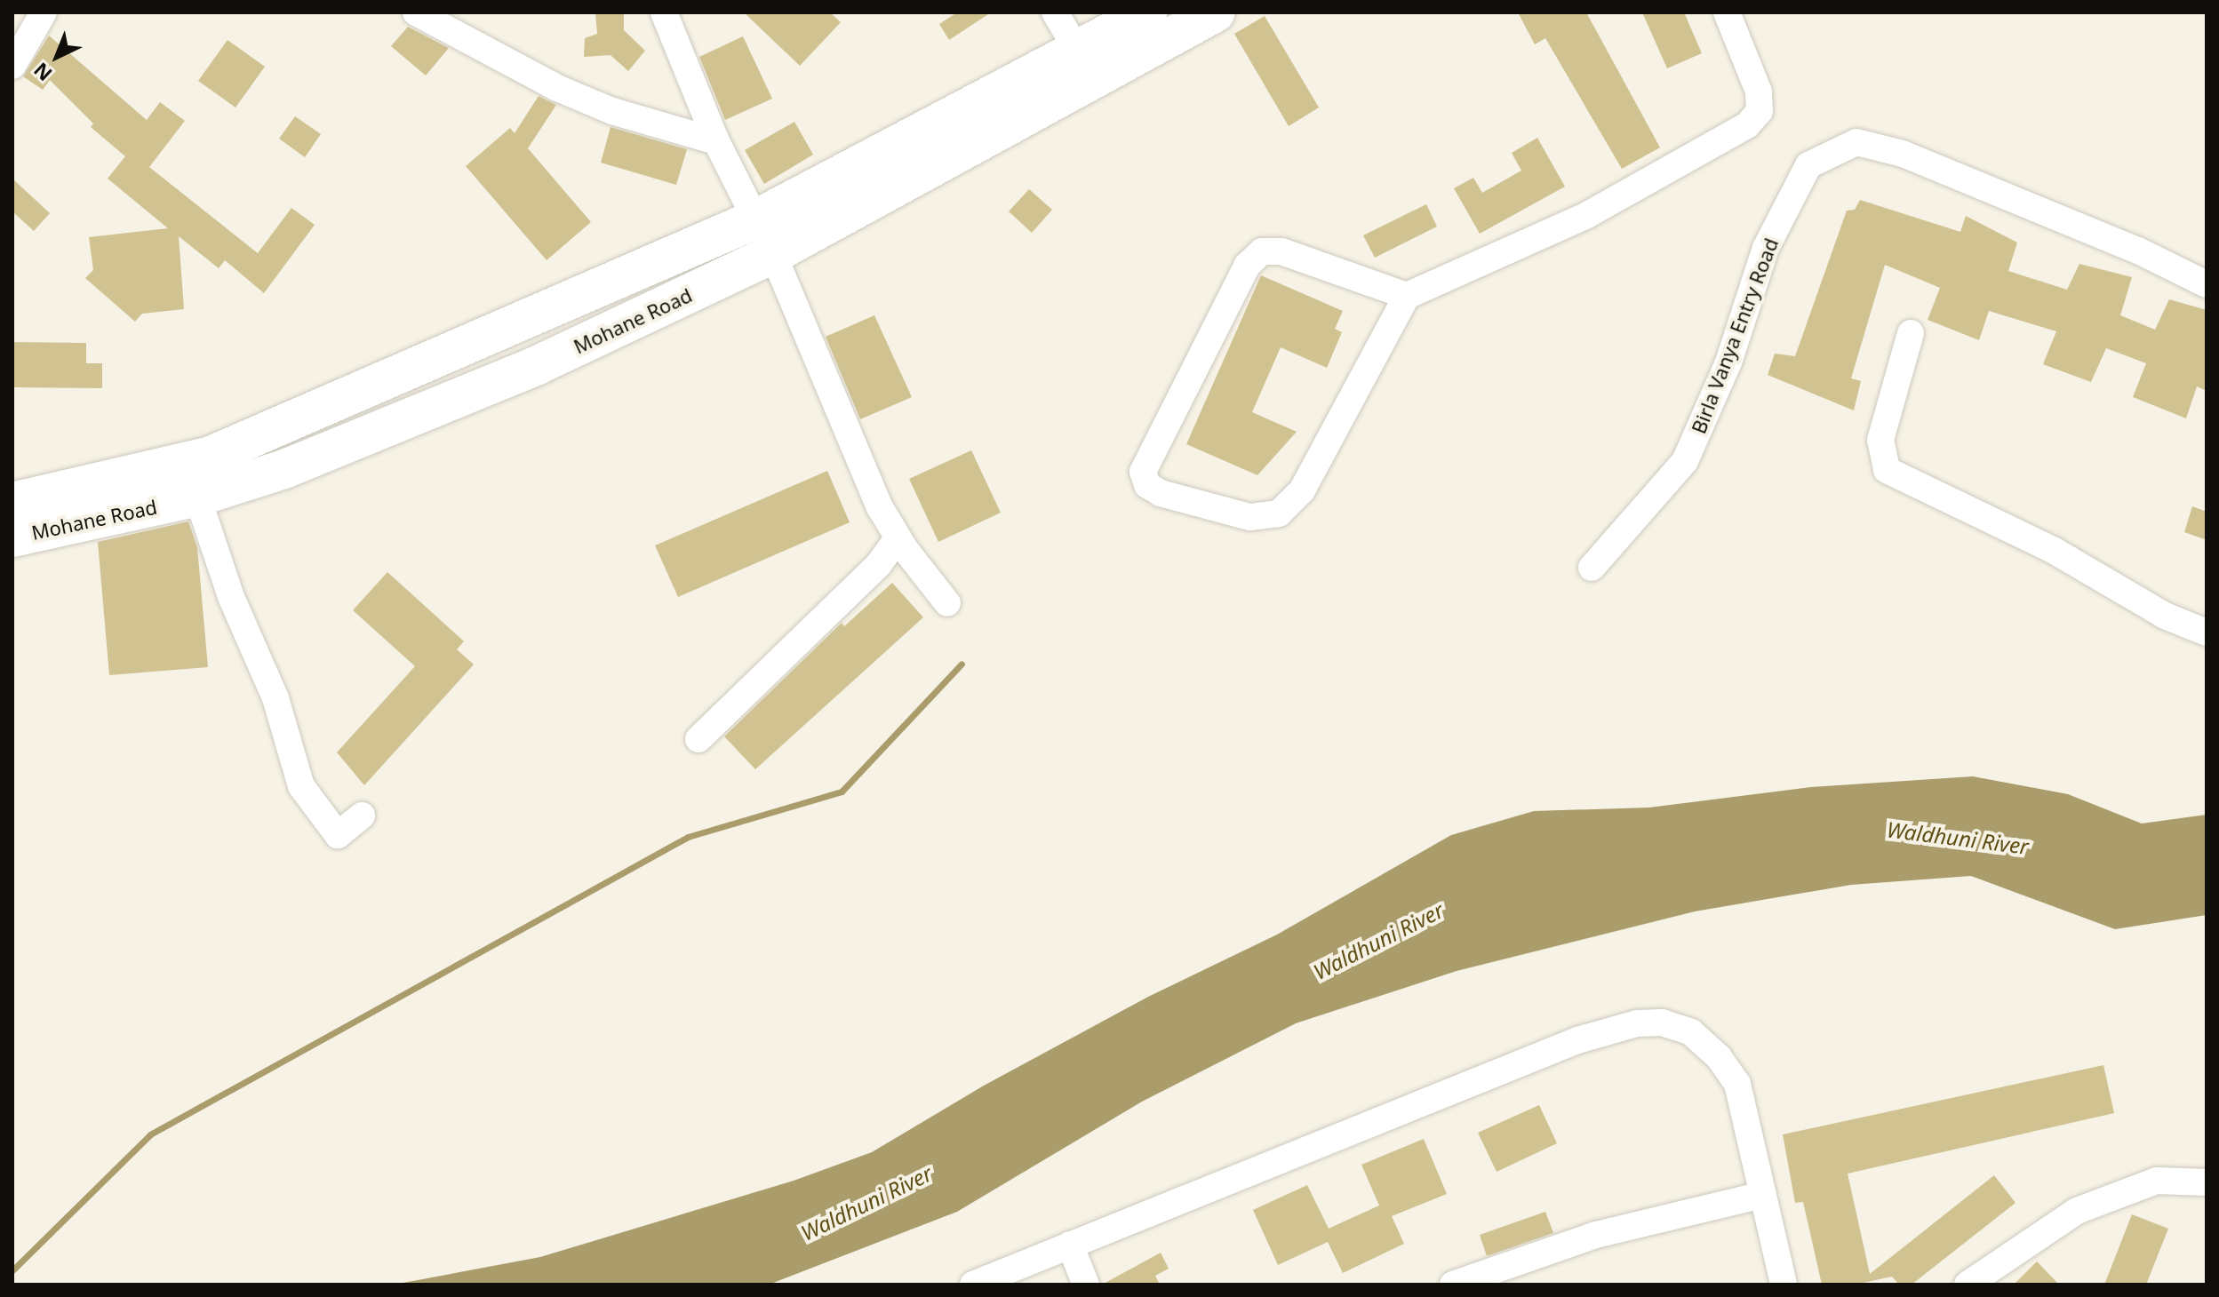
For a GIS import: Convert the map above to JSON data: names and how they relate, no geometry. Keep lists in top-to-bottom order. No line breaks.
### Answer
{"streets":{"main road":["Mohane Road"],"street":["Birla Vanya Entry Road"]},"water":["Waldhuni River"],"north":"bottom left"}
